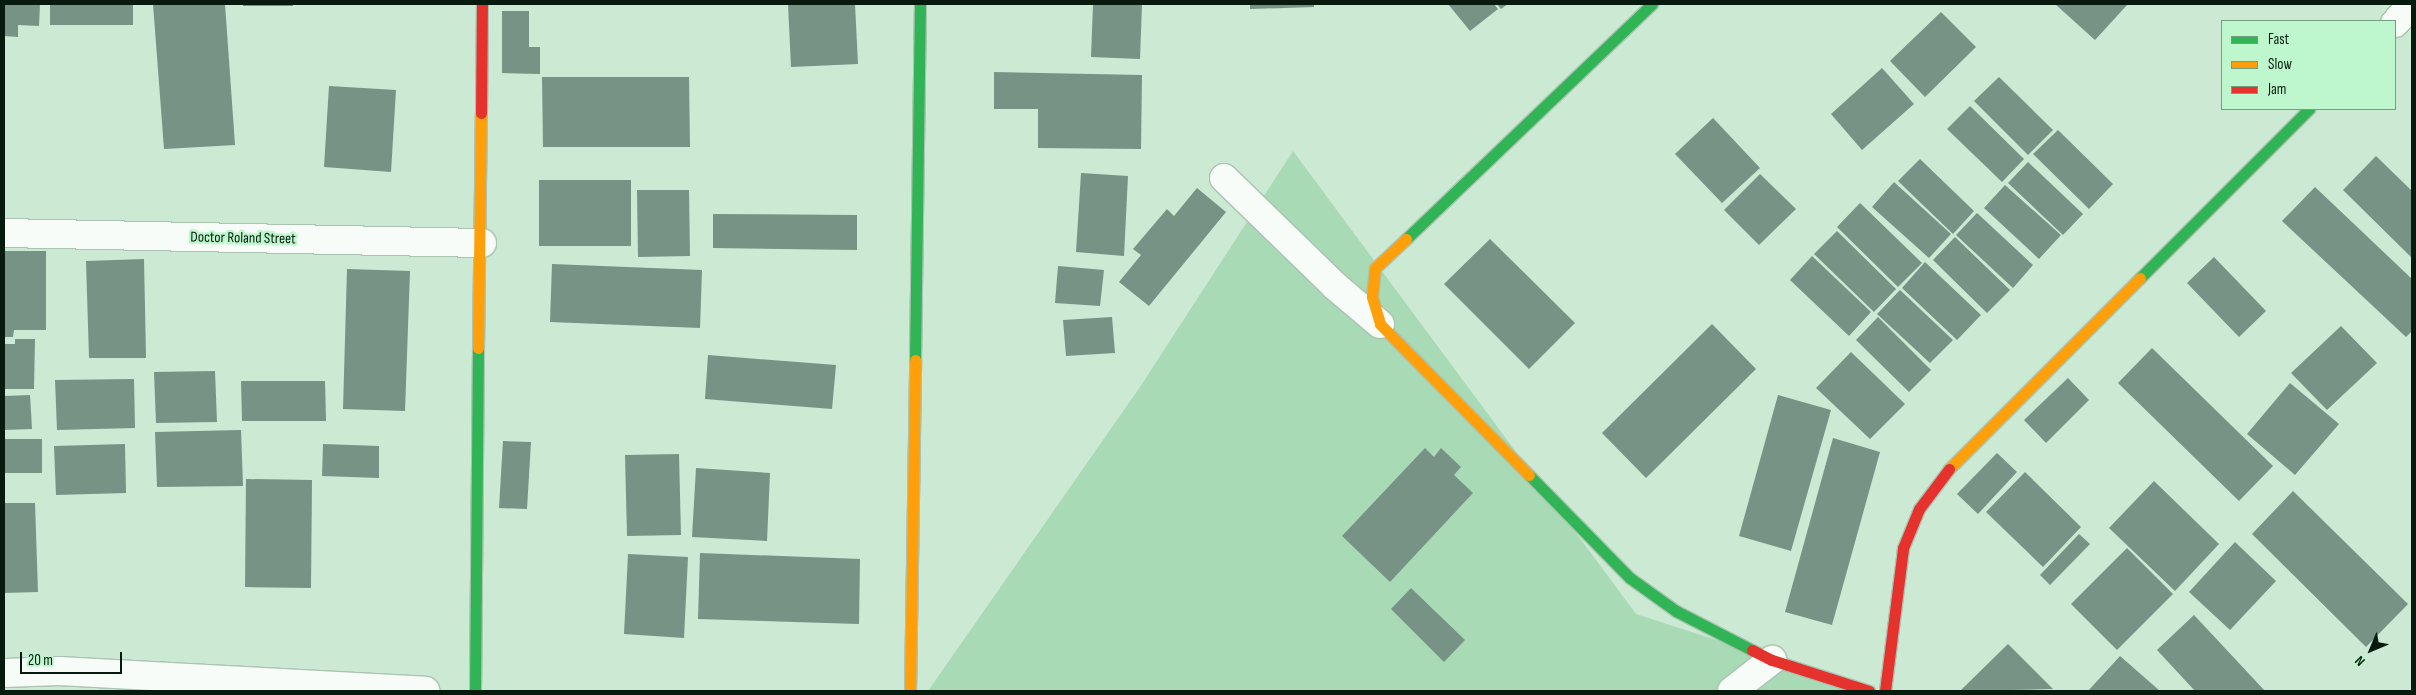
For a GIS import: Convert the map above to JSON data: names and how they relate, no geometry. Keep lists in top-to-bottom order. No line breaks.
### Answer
{"streets":{"street":["Doctor Roland Street"]},"legend":["Fast","Slow","Jam"],"scale_bar":"20 m","north":"bottom left"}
